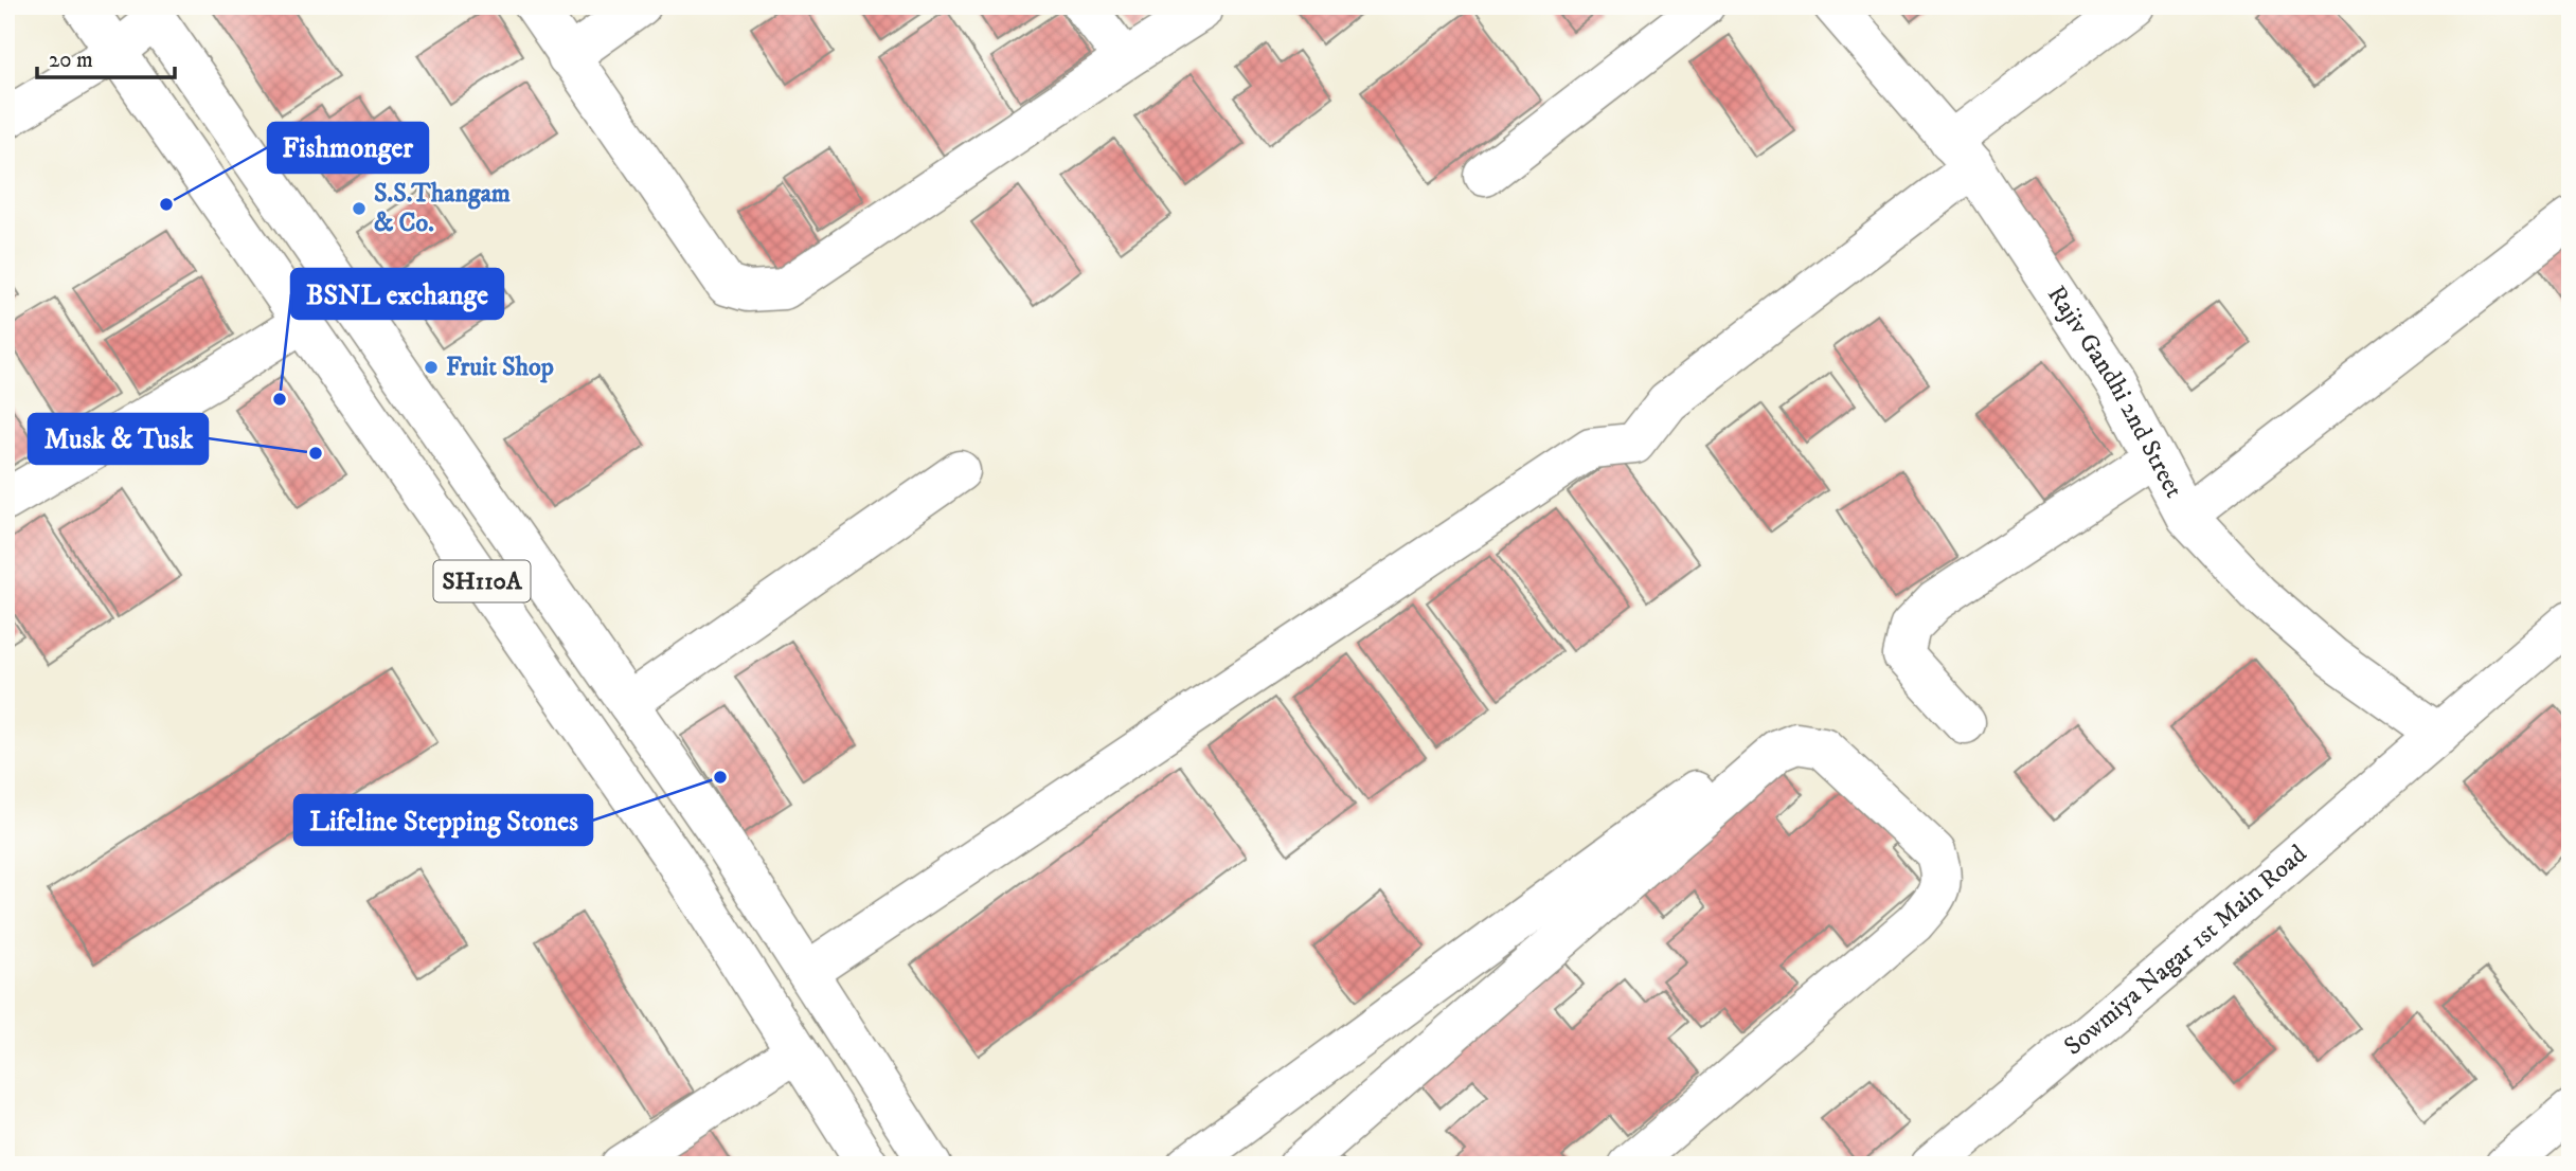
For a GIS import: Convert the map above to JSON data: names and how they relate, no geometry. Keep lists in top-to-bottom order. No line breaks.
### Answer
{"streets":{"street":["Rajiv Gandhi 2nd Street","SH110A","Sowmiya Nagar 1st Main Road"]},"crossings":[["Rajiv Gandhi 2nd Street","Sowmiya Nagar 1st Main Road"]],"places":["Fishmonger","S.S.Thangam & Co.","Fruit Shop","BSNL exchange","Musk & Tusk","Lifeline Stepping Stones"],"scale_bar":"20 m"}
